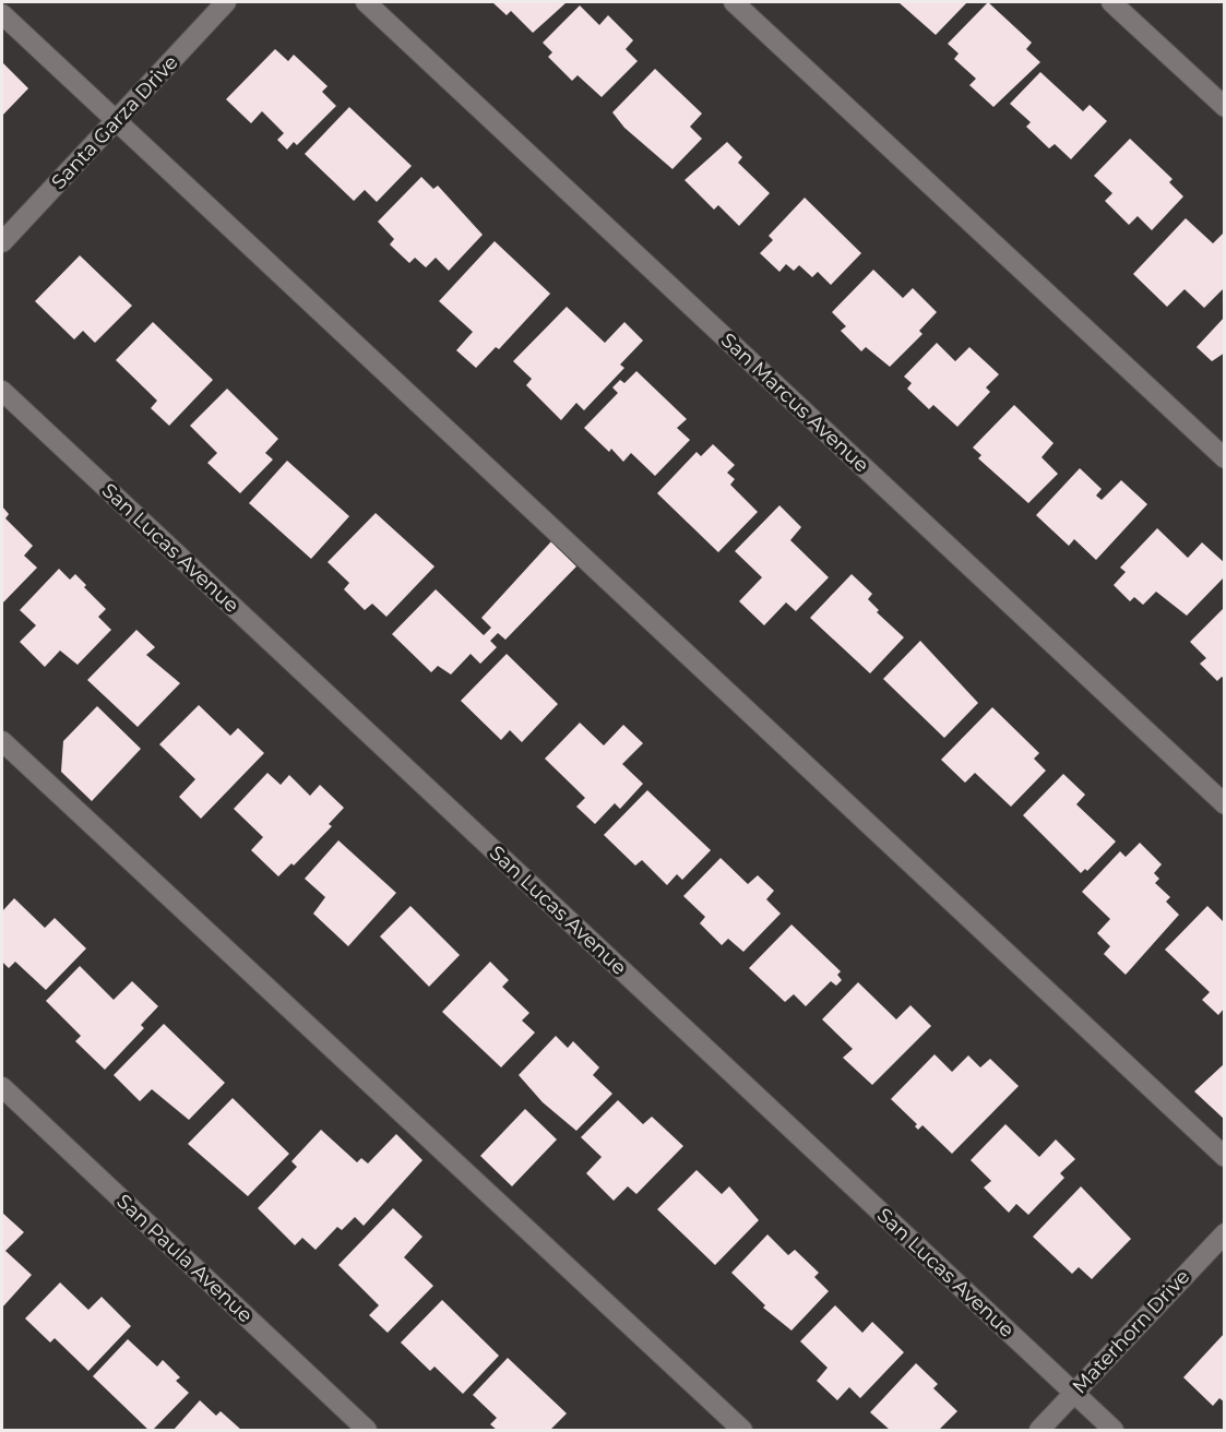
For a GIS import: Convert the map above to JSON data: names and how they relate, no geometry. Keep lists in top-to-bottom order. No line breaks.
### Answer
{"streets":{"street":["Santa Garza Drive","San Marcus Avenue","San Lucas Avenue","San Paula Avenue","Materhorn Drive"]},"crossings":[["San Lucas Avenue","Materhorn Drive"]]}
